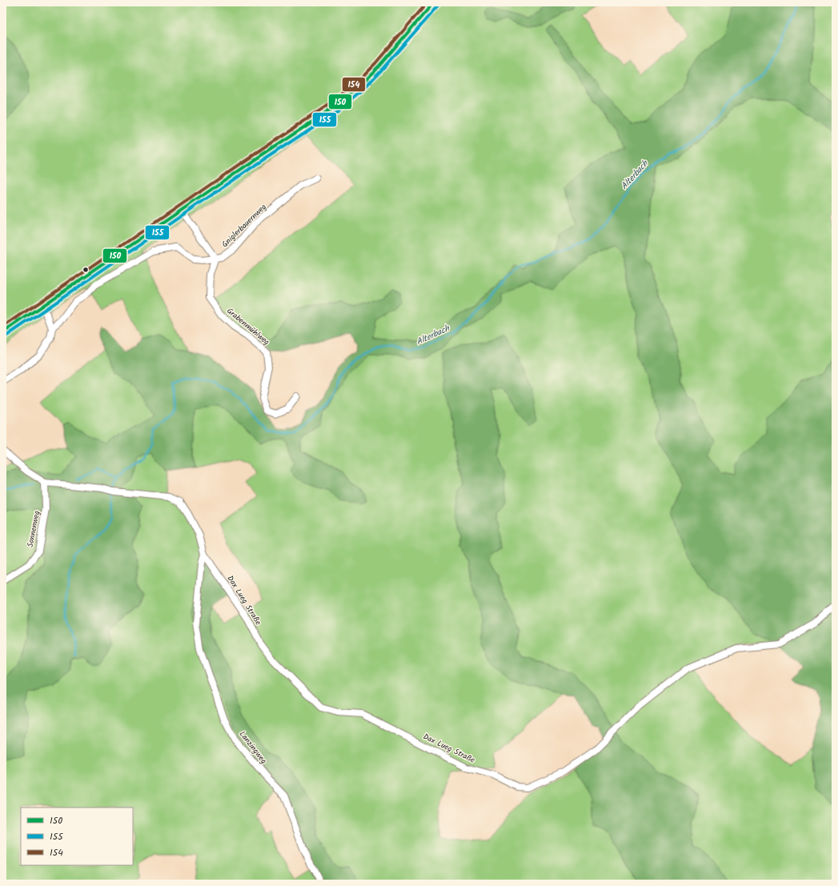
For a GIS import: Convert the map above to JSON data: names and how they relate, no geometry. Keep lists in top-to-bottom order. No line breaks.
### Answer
{"streets":{"street":["Gniglerbauernweg","Grabenmühlweg","Sonnenweg","Dax Lueg Straße","Lanzingweg"]},"crossings":[["Gniglerbauernweg","Grabenmühlweg"],["Sonnenweg","Dax Lueg Straße"],["Dax Lueg Straße","Lanzingweg"]],"water":["Alterbach"],"lines":["transit line 150","transit line 154","transit line 155"],"legend":["150","155","154"]}
